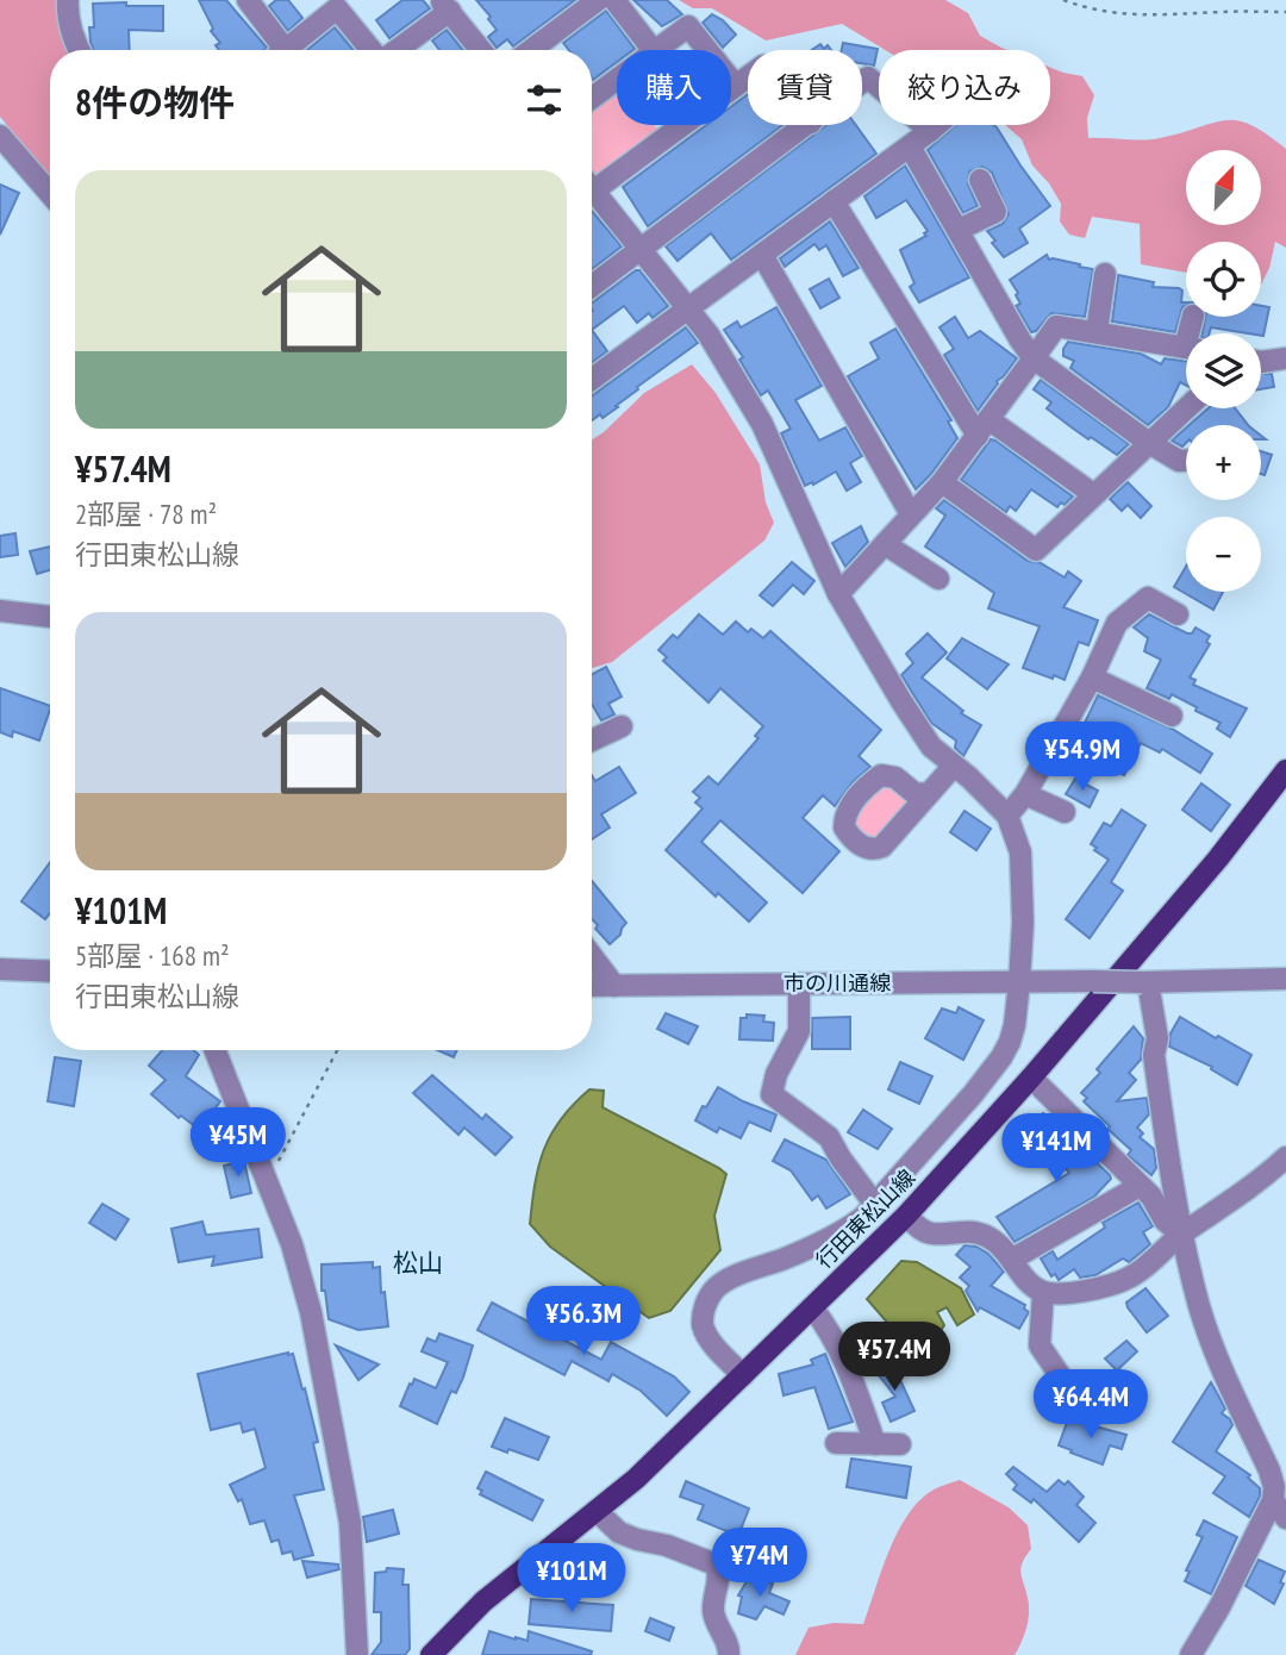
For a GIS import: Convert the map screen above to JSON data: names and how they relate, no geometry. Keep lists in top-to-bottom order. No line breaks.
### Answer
{"streets":{"main road":["行田東松山線"],"street":["市の川通線"]},"districts":["松山"],"north":"top right","page":{"chip":["購入","賃貸","絞り込み"],"heading":"8件の物件","map_buttons":["+","−"],"list":[{"name":"¥57.4M","note":"2部屋 · 78 m² · 行田東松山線"},{"name":"¥101M","note":"5部屋 · 168 m² · 行田東松山線"}],"price":["¥54.9M","¥45M","¥141M","¥56.3M","¥57.4M","¥64.4M","¥74M","¥101M"]}}
